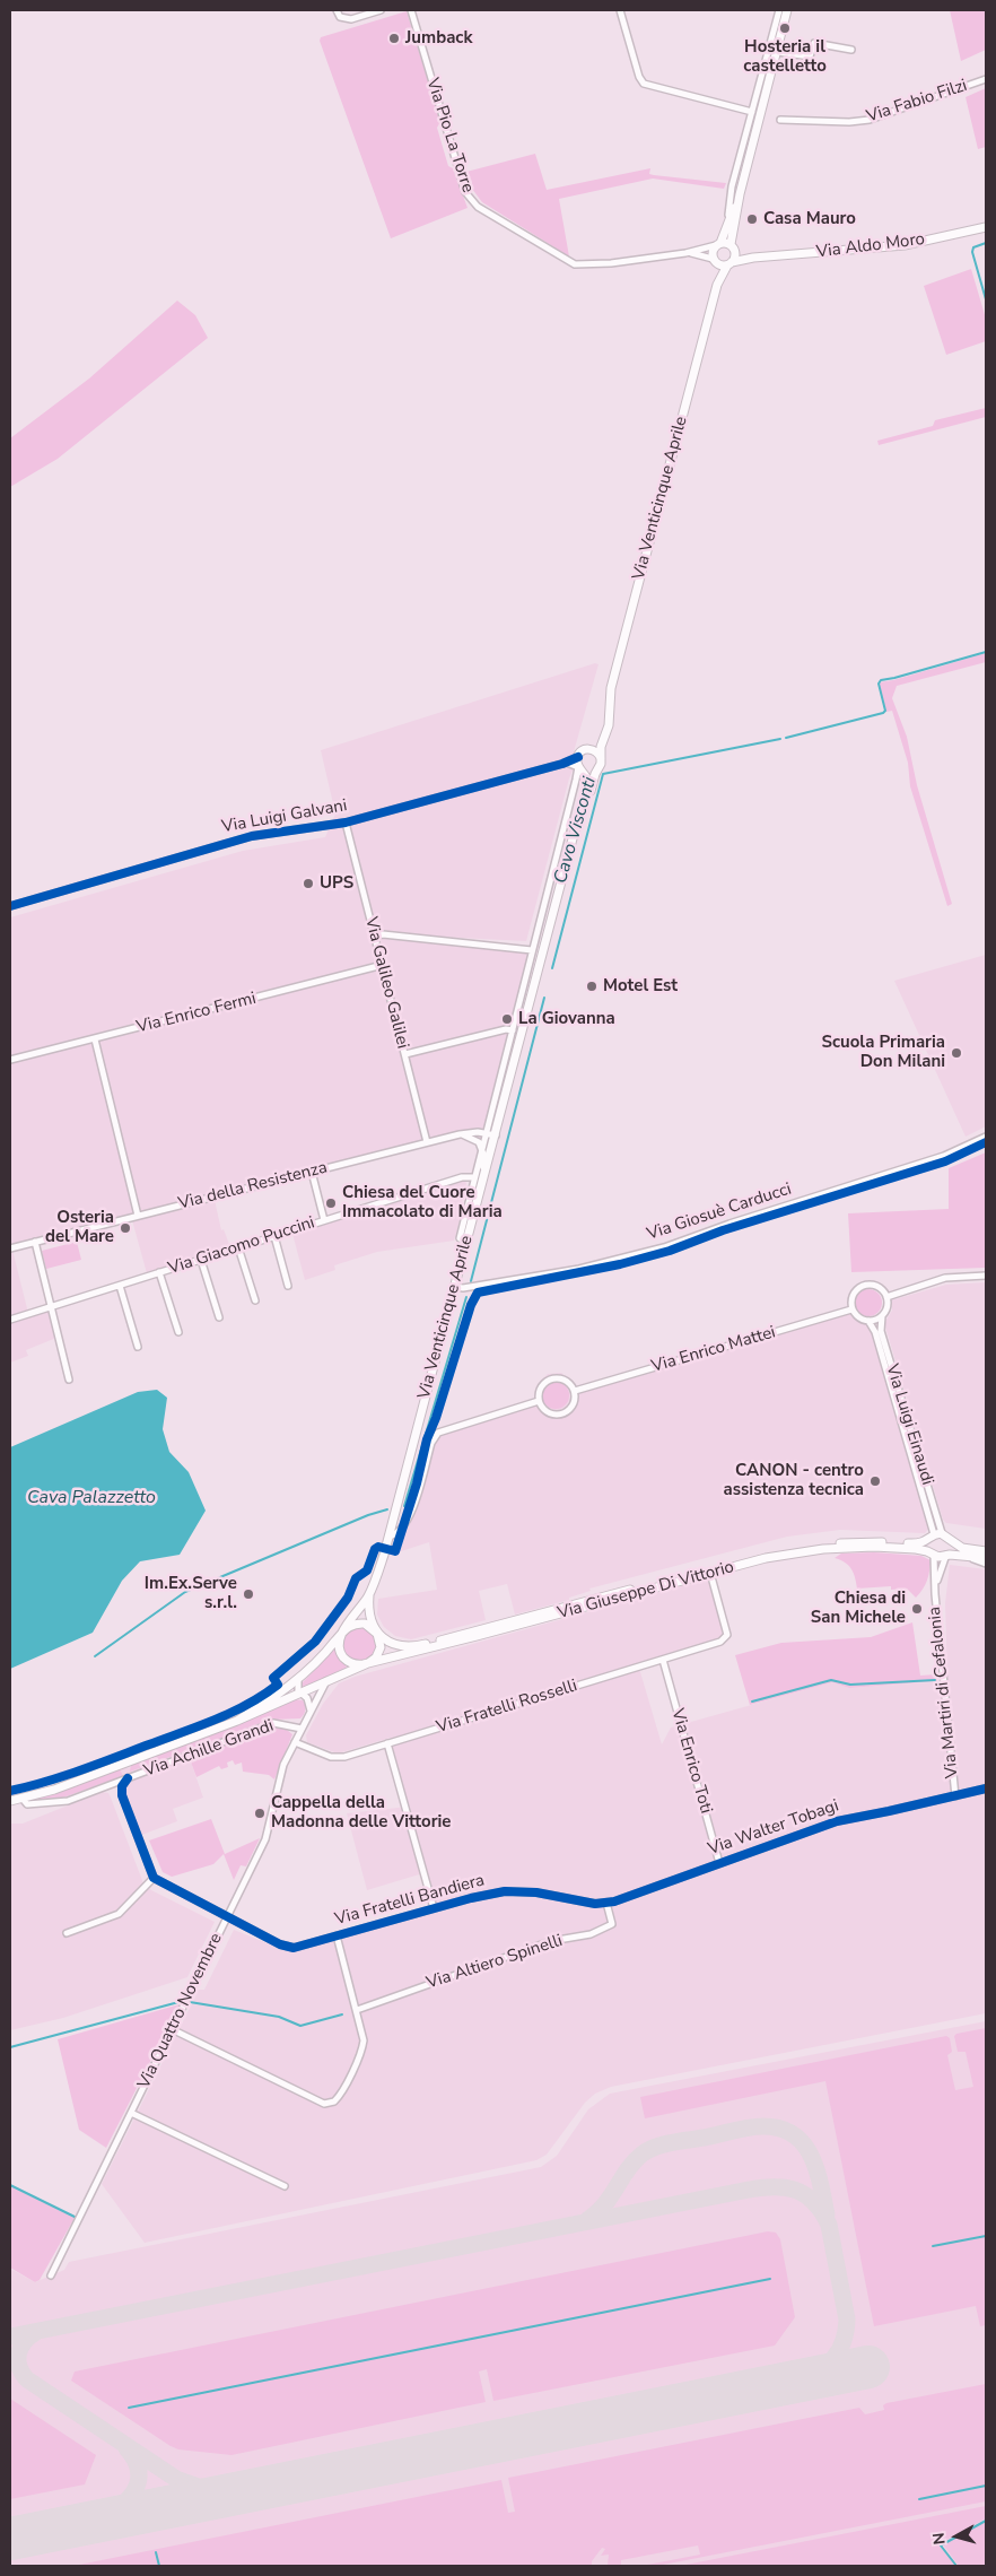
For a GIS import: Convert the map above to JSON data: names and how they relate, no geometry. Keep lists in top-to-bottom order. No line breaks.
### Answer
{"streets":{"main road":["Via Aldo Moro","Via Venticinque Aprile","Via Giuseppe Di Vittorio","Via Achille Grandi"],"street":["Via Fabio Filzi","Via Pio La Torre","Via Luigi Galvani","Via Galileo Galilei","Via Enrico Fermi","Via della Resistenza","Via Giosuè Carducci","Via Giacomo Puccini","Via Enrico Mattei","Via Luigi Einaudi","Via Martiri di Cefalonia","Via Fratelli Rosselli","Via Enrico Toti","Via Walter Tobagi","Via Fratelli Bandiera","Via Altiero Spinelli","Via Quattro Novembre"]},"crossings":[["Via Pio La Torre","Via Aldo Moro"],["Via Pio La Torre","Via Venticinque Aprile"],["Via Aldo Moro","Via Venticinque Aprile"],["Via Venticinque Aprile","Via Luigi Galvani"],["Via Venticinque Aprile","Via della Resistenza"],["Via Venticinque Aprile","Via Giosuè Carducci"],["Via Venticinque Aprile","Via Giuseppe Di Vittorio"],["Via Venticinque Aprile","Via Achille Grandi"],["Via Luigi Galvani","Via Galileo Galilei"],["Via Galileo Galilei","Via Enrico Fermi"],["Via Galileo Galilei","Via della Resistenza"],["Via Enrico Mattei","Via Luigi Einaudi"],["Via Luigi Einaudi","Via Giuseppe Di Vittorio"],["Via Giuseppe Di Vittorio","Via Martiri di Cefalonia"],["Via Giuseppe Di Vittorio","Via Fratelli Rosselli"],["Via Giuseppe Di Vittorio","Via Achille Grandi"],["Via Martiri di Cefalonia","Via Walter Tobagi"],["Via Fratelli Rosselli","Via Enrico Toti"],["Via Fratelli Rosselli","Via Quattro Novembre"],["Via Achille Grandi","Via Quattro Novembre"],["Via Enrico Toti","Via Walter Tobagi"],["Via Walter Tobagi","Via Fratelli Bandiera"],["Via Walter Tobagi","Via Altiero Spinelli"],["Via Fratelli Bandiera","Via Altiero Spinelli"],["Via Fratelli Bandiera","Via Quattro Novembre"]],"water":["Cavo Visconti","Cava Palazzetto"],"places":["Hosteria il castelletto","Jumback","Casa Mauro","UPS","Motel Est","La Giovanna","Scuola Primaria Don Milani","Chiesa del Cuore Immacolato di Maria","Osteria del Mare","CANON - centro assistenza tecnica","Im.Ex.Serve s.r.l.","Chiesa di San Michele","Cappella della Madonna delle Vittorie"],"north":"left"}
